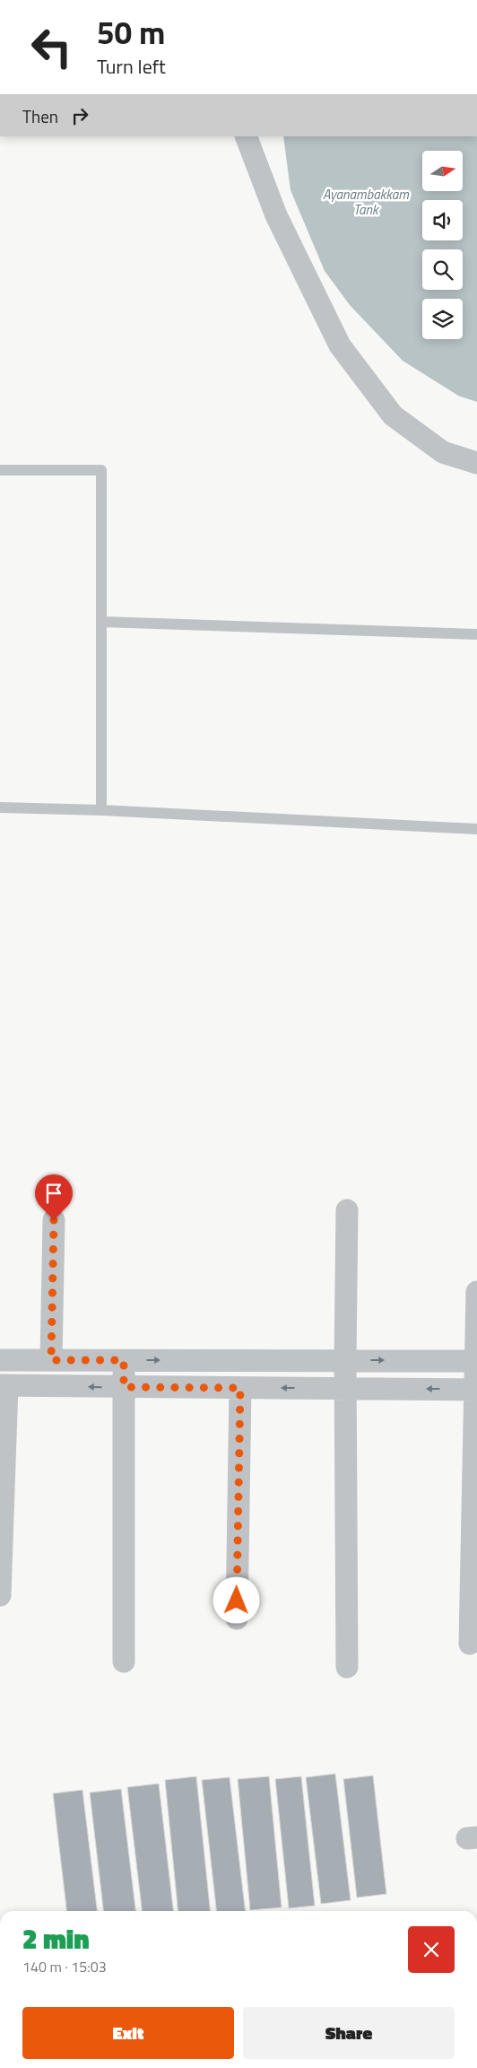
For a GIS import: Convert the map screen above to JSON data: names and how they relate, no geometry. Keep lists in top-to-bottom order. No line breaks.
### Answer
{"water":["Ayanambakkam Tank"],"north":"right","page":{"turn":["50 m","Turn left"],"then":"Then","heading":["2 min","140 m · 15:03"],"buttons":["Exit","Share"]}}
